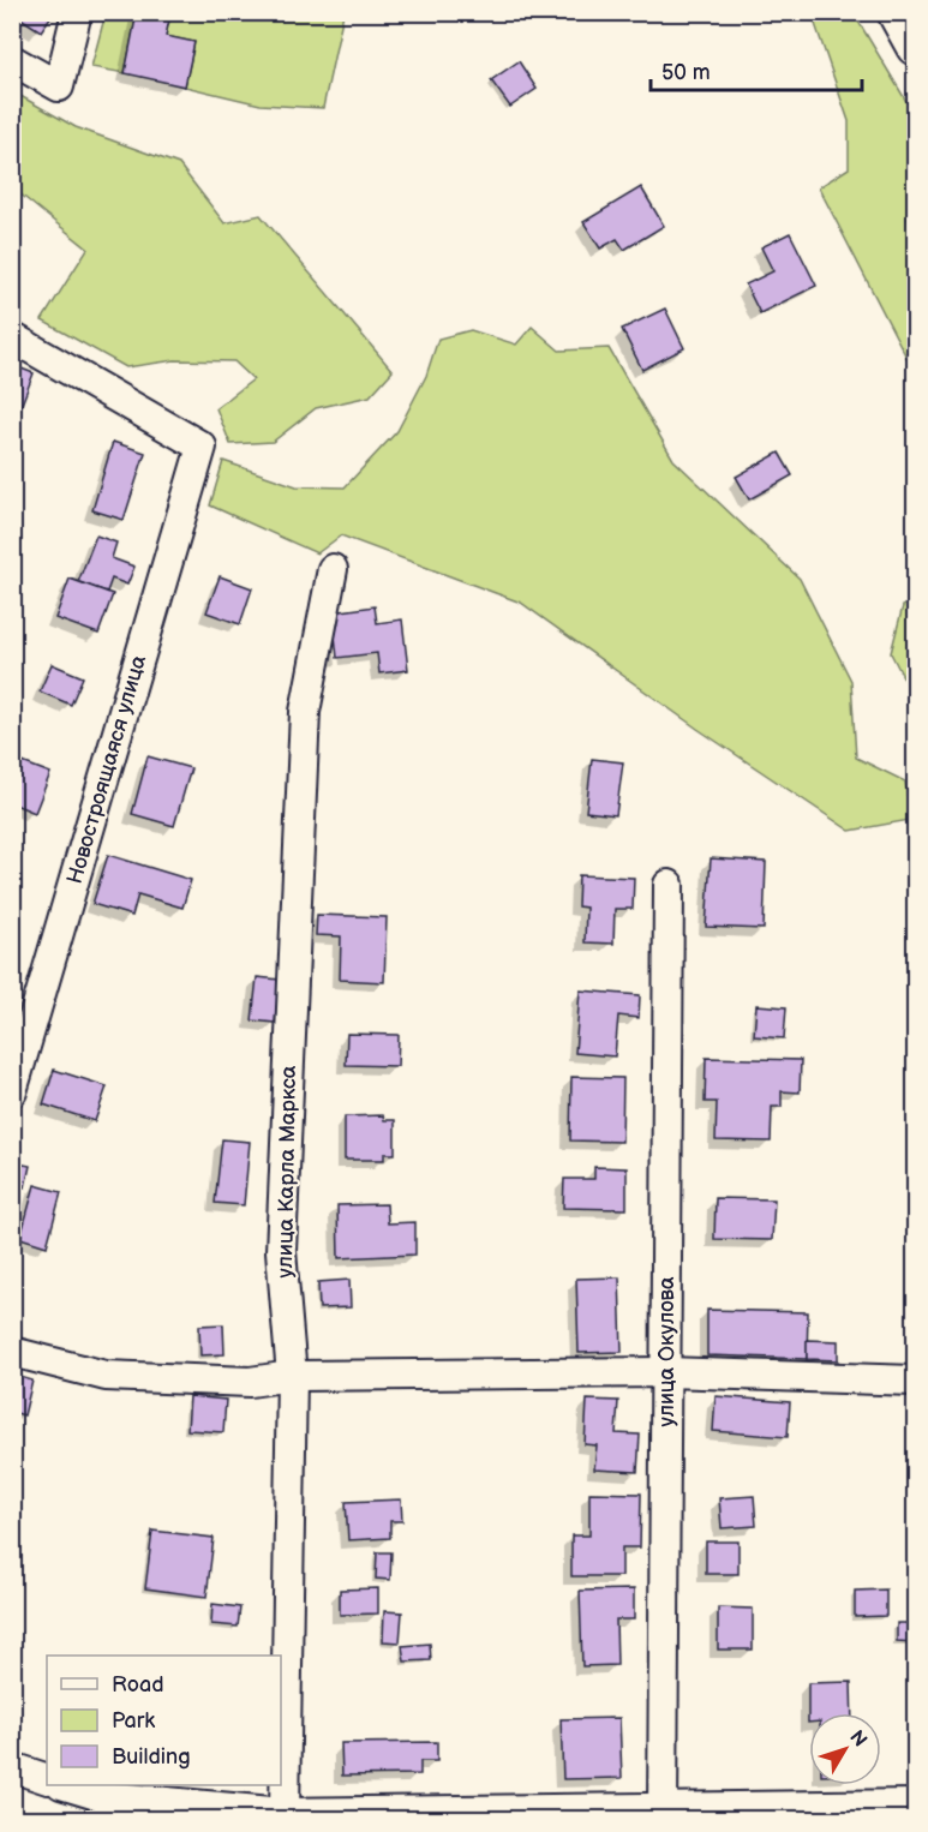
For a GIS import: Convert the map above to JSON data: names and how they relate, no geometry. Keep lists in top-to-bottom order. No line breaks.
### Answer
{"streets":{"street":["Новостроящаяся улица","улица Карла Маркса","улица Окулова"]},"legend":["Road","Park","Building"],"scale_bar":"50 m","north":"top right"}
